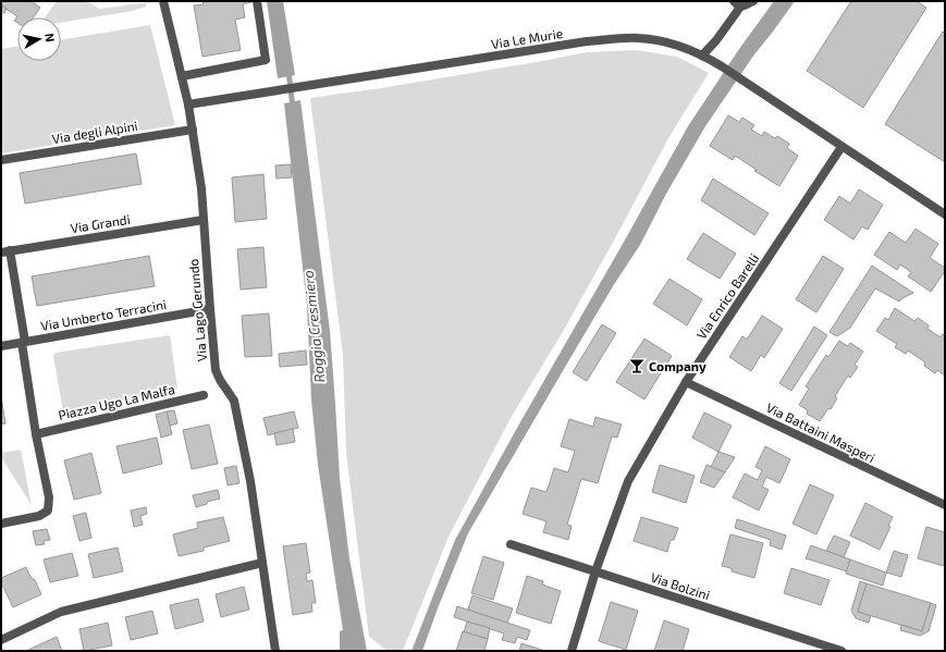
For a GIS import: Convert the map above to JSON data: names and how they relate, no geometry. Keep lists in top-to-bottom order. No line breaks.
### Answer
{"streets":{"street":["Via Le Murie","Via degli Alpini","Via Grandi","Via Enrico Barelli","Via Lago Gerundo","Via Umberto Terracini","Piazza Ugo La Malfa","Via Battaini Masperi","Via Bolzini"]},"crossings":[["Via Le Murie","Via Enrico Barelli"],["Via Le Murie","Via Lago Gerundo"],["Via degli Alpini","Via Lago Gerundo"],["Via Grandi","Via Lago Gerundo"],["Via Enrico Barelli","Via Battaini Masperi"],["Via Enrico Barelli","Via Bolzini"],["Via Lago Gerundo","Via Umberto Terracini"]],"water":["Roggia Cresmiero"],"places":{"bar":["Company"]},"north":"right"}
